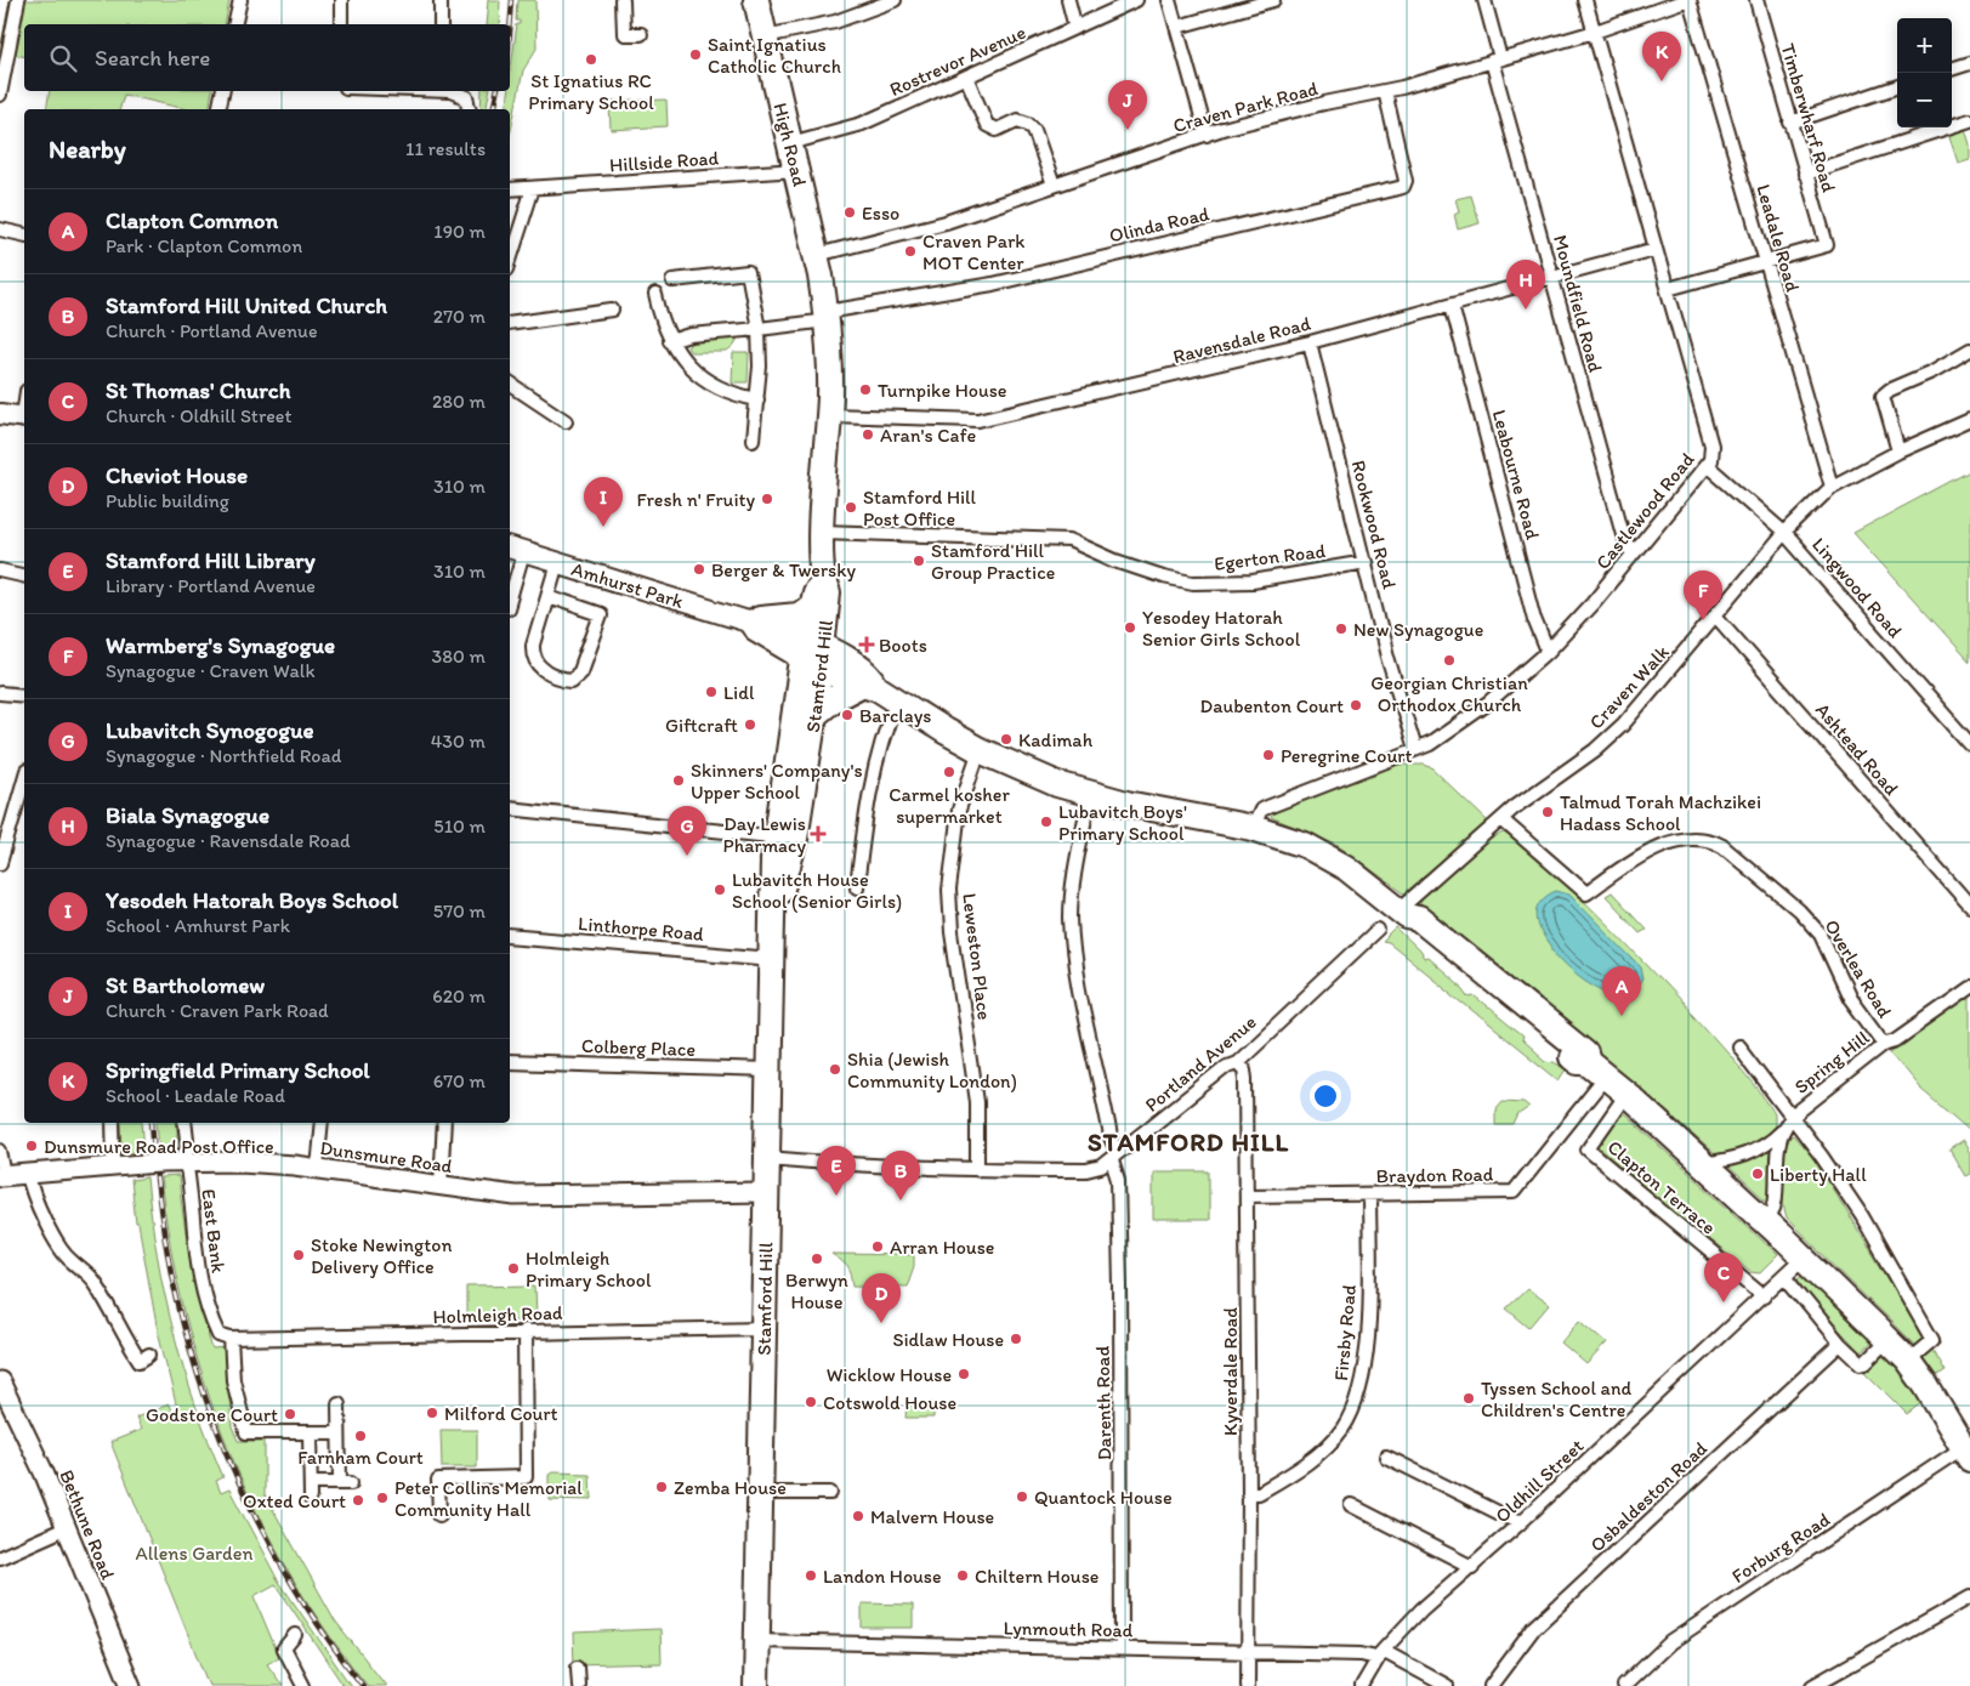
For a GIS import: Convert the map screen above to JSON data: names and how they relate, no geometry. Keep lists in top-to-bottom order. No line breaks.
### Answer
{"streets":{"highway":["High Road","Stamford Hill"],"main road":["Amhurst Park"],"street":["Rostrevor Avenue","Craven Park Road","Timberwharf Road","Hillside Road","Olinda Road","Leadale Road","Moundfield Road","Ravensdale Road","Leabourne Road","Castlewood Road","Rookwood Road","Egerton Road","Lingwood Road","Craven Walk","Ashtead Road","Linthorpe Road","Leweston Place","Overlea Road","Colberg Place","Spring Hill","Portland Avenue","Dunsmure Road","Braydon Road","Clapton Terrace","East Bank","Holmleigh Road","Firsby Road","Kyverdale Road","Darenth Road","Oldhill Street","Osbaldeston Road","Bethune Road","Forburg Road","Lynmouth Road"]},"crossings":[["Rostrevor Avenue","High Road"],["Craven Park Road","High Road"],["Craven Park Road","Olinda Road"],["Craven Park Road","Leadale Road"],["Craven Park Road","Moundfield Road"],["Craven Park Road","Castlewood Road"],["Craven Park Road","Stamford Hill"],["Timberwharf Road","Leadale Road"],["High Road","Hillside Road"],["High Road","Stamford Hill"],["Olinda Road","Stamford Hill"],["Leadale Road","Craven Walk"],["Moundfield Road","Ravensdale Road"],["Moundfield Road","Castlewood Road"],["Ravensdale Road","Leabourne Road"],["Ravensdale Road","Castlewood Road"],["Ravensdale Road","Rookwood Road"],["Ravensdale Road","Stamford Hill"],["Leabourne Road","Castlewood Road"],["Castlewood Road","Rookwood Road"],["Castlewood Road","Lingwood Road"],["Rookwood Road","Egerton Road"],["Egerton Road","Stamford Hill"],["Amhurst Park","Stamford Hill"],["Lingwood Road","Craven Walk"],["Stamford Hill","Linthorpe Road"],["Stamford Hill","Colberg Place"],["Stamford Hill","Portland Avenue"],["Stamford Hill","Dunsmure Road"],["Stamford Hill","Holmleigh Road"],["Stamford Hill","Lynmouth Road"],["Craven Walk","Ashtead Road"],["Craven Walk","Overlea Road"],["Leweston Place","Portland Avenue"],["Overlea Road","Spring Hill"],["Portland Avenue","Kyverdale Road"],["Portland Avenue","Darenth Road"],["Dunsmure Road","East Bank"],["Braydon Road","Firsby Road"],["Braydon Road","Kyverdale Road"],["Clapton Terrace","Oldhill Street"],["East Bank","Holmleigh Road"],["Firsby Road","Kyverdale Road"],["Kyverdale Road","Lynmouth Road"],["Darenth Road","Lynmouth Road"],["Oldhill Street","Lynmouth Road"]],"districts":["STAMFORD HILL"],"parks":["Allens Garden"],"places":{"other":["Saint Ignatius Catholic Church","St Ignatius RC Primary School","Esso","Craven Park MOT Center","Turnpike House","Aran's Cafe","Fresh n' Fruity","Stamford Hill Post Office","Stamford Hill Group Practice","Berger & Twersky","Yesodey Hatorah Senior Girls School","New Synagogue","Georgian Christian Orthodox Church","Lidl","Daubenton Court","Barclays","Giftcraft","Kadimah","Peregrine Court","Carmel kosher supermarket","Skinners' Company's Upper School","Talmud Torah Machzikei Hadass School","Lubavitch Boys' Primary School","Lubavitch House School (Senior Girls)","Shia (Jewish Community London)","Dunsmure Road Post Office","Liberty Hall","Arran House","Stoke Newington Delivery Office","Berwyn House","Holmleigh Primary School","Sidlaw House","Wicklow House","Tyssen School and Children's Centre","Cotswold House","Milford Court","Godstone Court","Farnham Court","Zemba House","Quantock House","Peter Collins Memorial Community Hall","Oxted Court","Malvern House","Landon House","Chiltern House"],"health":["Boots","Day Lewis Pharmacy"]},"page":{"map_buttons":["+","−"],"search":"Search here","pins":["K","J","H","I","F","G","A","E","B","C","D"],"heading":["Nearby","11 results"],"list":[{"mark":"A","name":"Clapton Common","note":"Park · Clapton Common","value":"190 m"},{"mark":"B","name":"Stamford Hill United Church","note":"Church · Portland Avenue","value":"270 m"},{"mark":"C","name":"St Thomas' Church","note":"Church · Oldhill Street","value":"280 m"},{"mark":"D","name":"Cheviot House","note":"Public building","value":"310 m"},{"mark":"E","name":"Stamford Hill Library","note":"Library · Portland Avenue","value":"310 m"},{"mark":"F","name":"Warmberg's Synagogue","note":"Synagogue · Craven Walk","value":"380 m"},{"mark":"G","name":"Lubavitch Synogogue","note":"Synagogue · Northfield Road","value":"430 m"},{"mark":"H","name":"Biala Synagogue","note":"Synagogue · Ravensdale Road","value":"510 m"},{"mark":"I","name":"Yesodeh Hatorah Boys School","note":"School · Amhurst Park","value":"570 m"},{"mark":"J","name":"St Bartholomew","note":"Church · Craven Park Road","value":"620 m"},{"mark":"K","name":"Springfield Primary School","note":"School · Leadale Road","value":"670 m"}]}}
